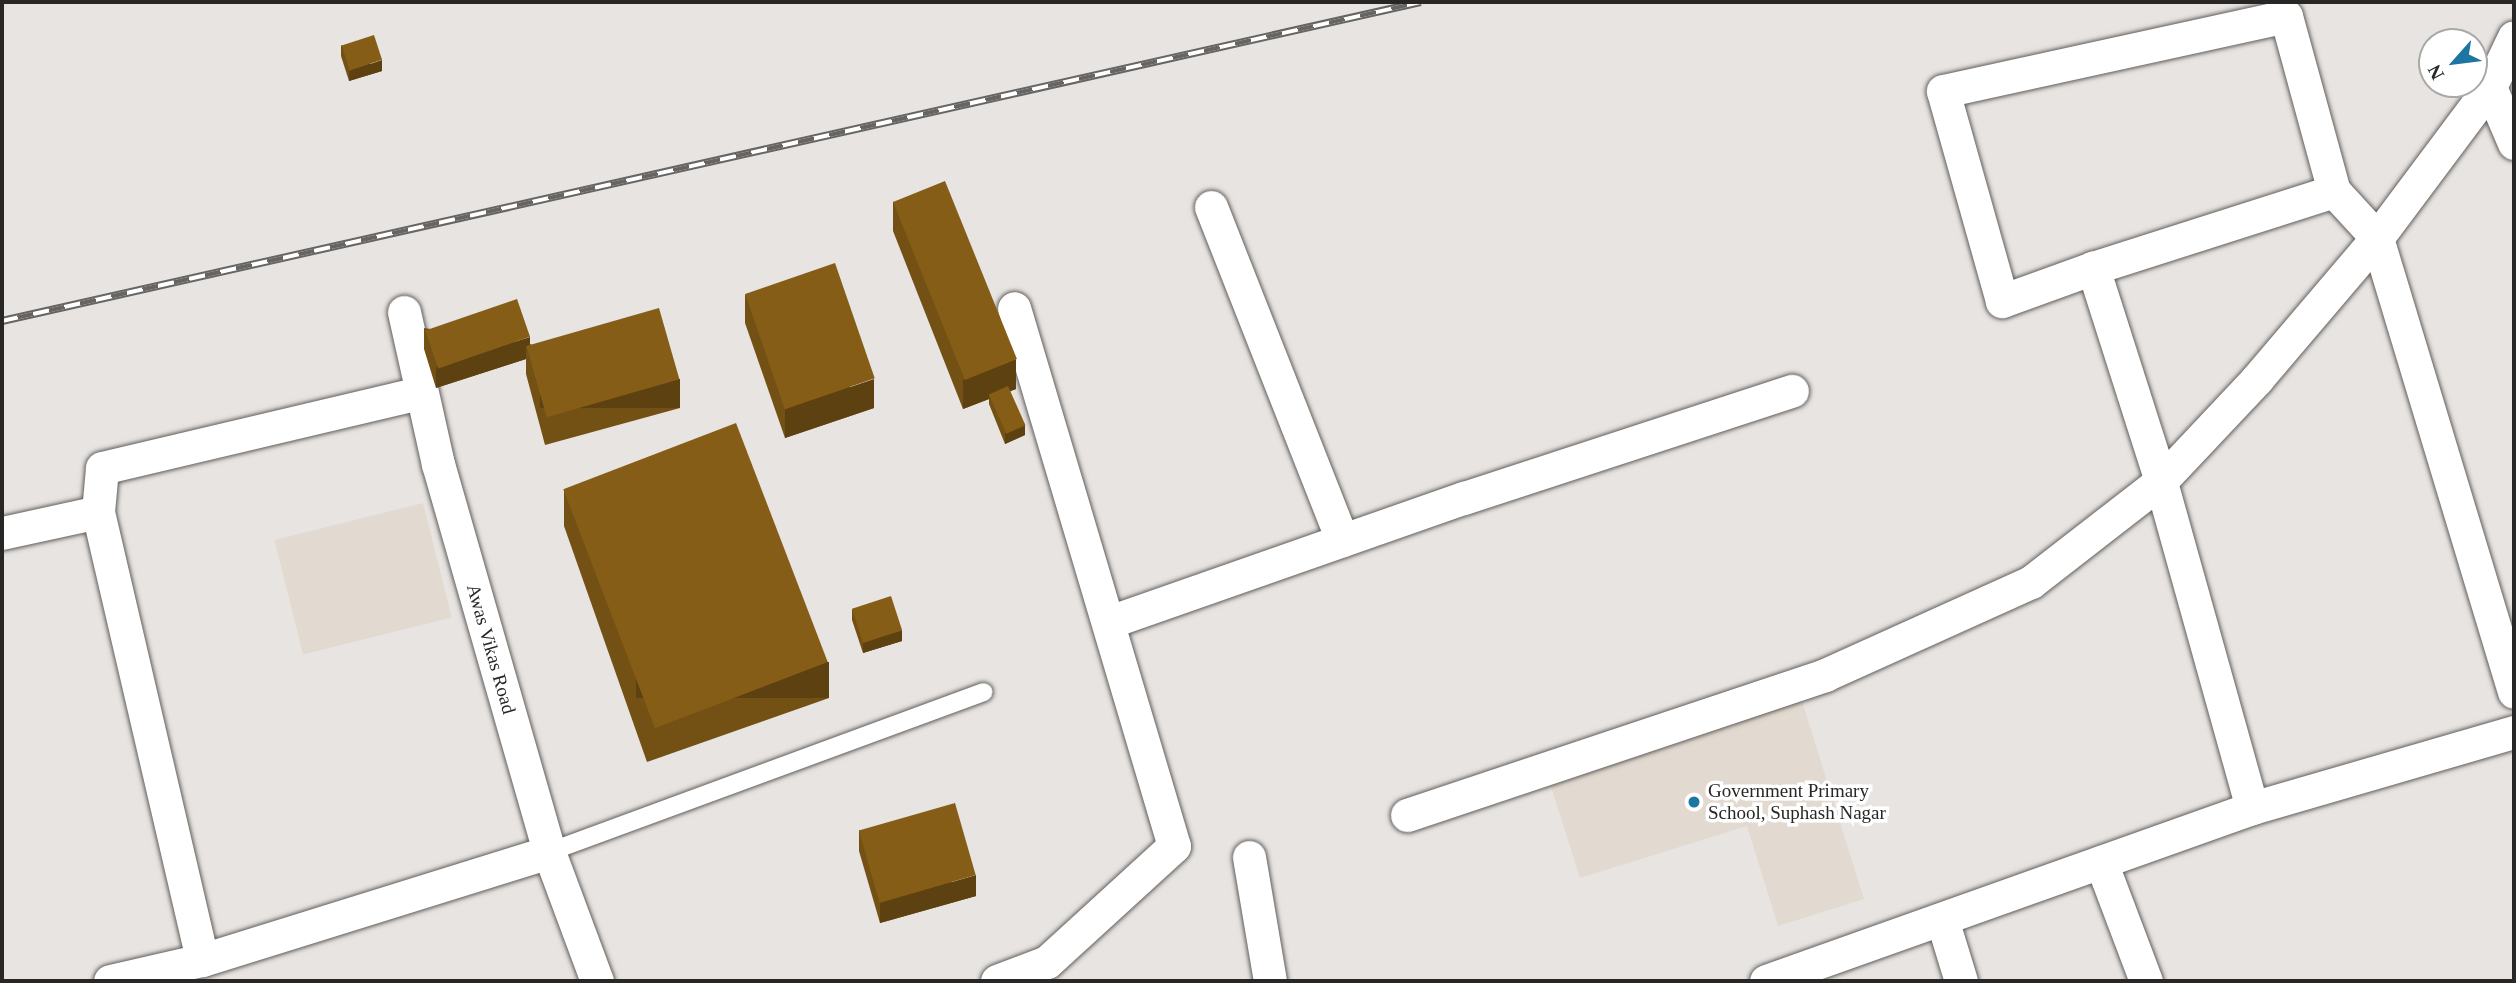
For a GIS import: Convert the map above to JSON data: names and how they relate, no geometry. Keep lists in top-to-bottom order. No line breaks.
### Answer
{"streets":{"street":["Awas Vikas Road"]},"places":["Government Primary School, Suphash Nagar"],"north":"bottom left"}
